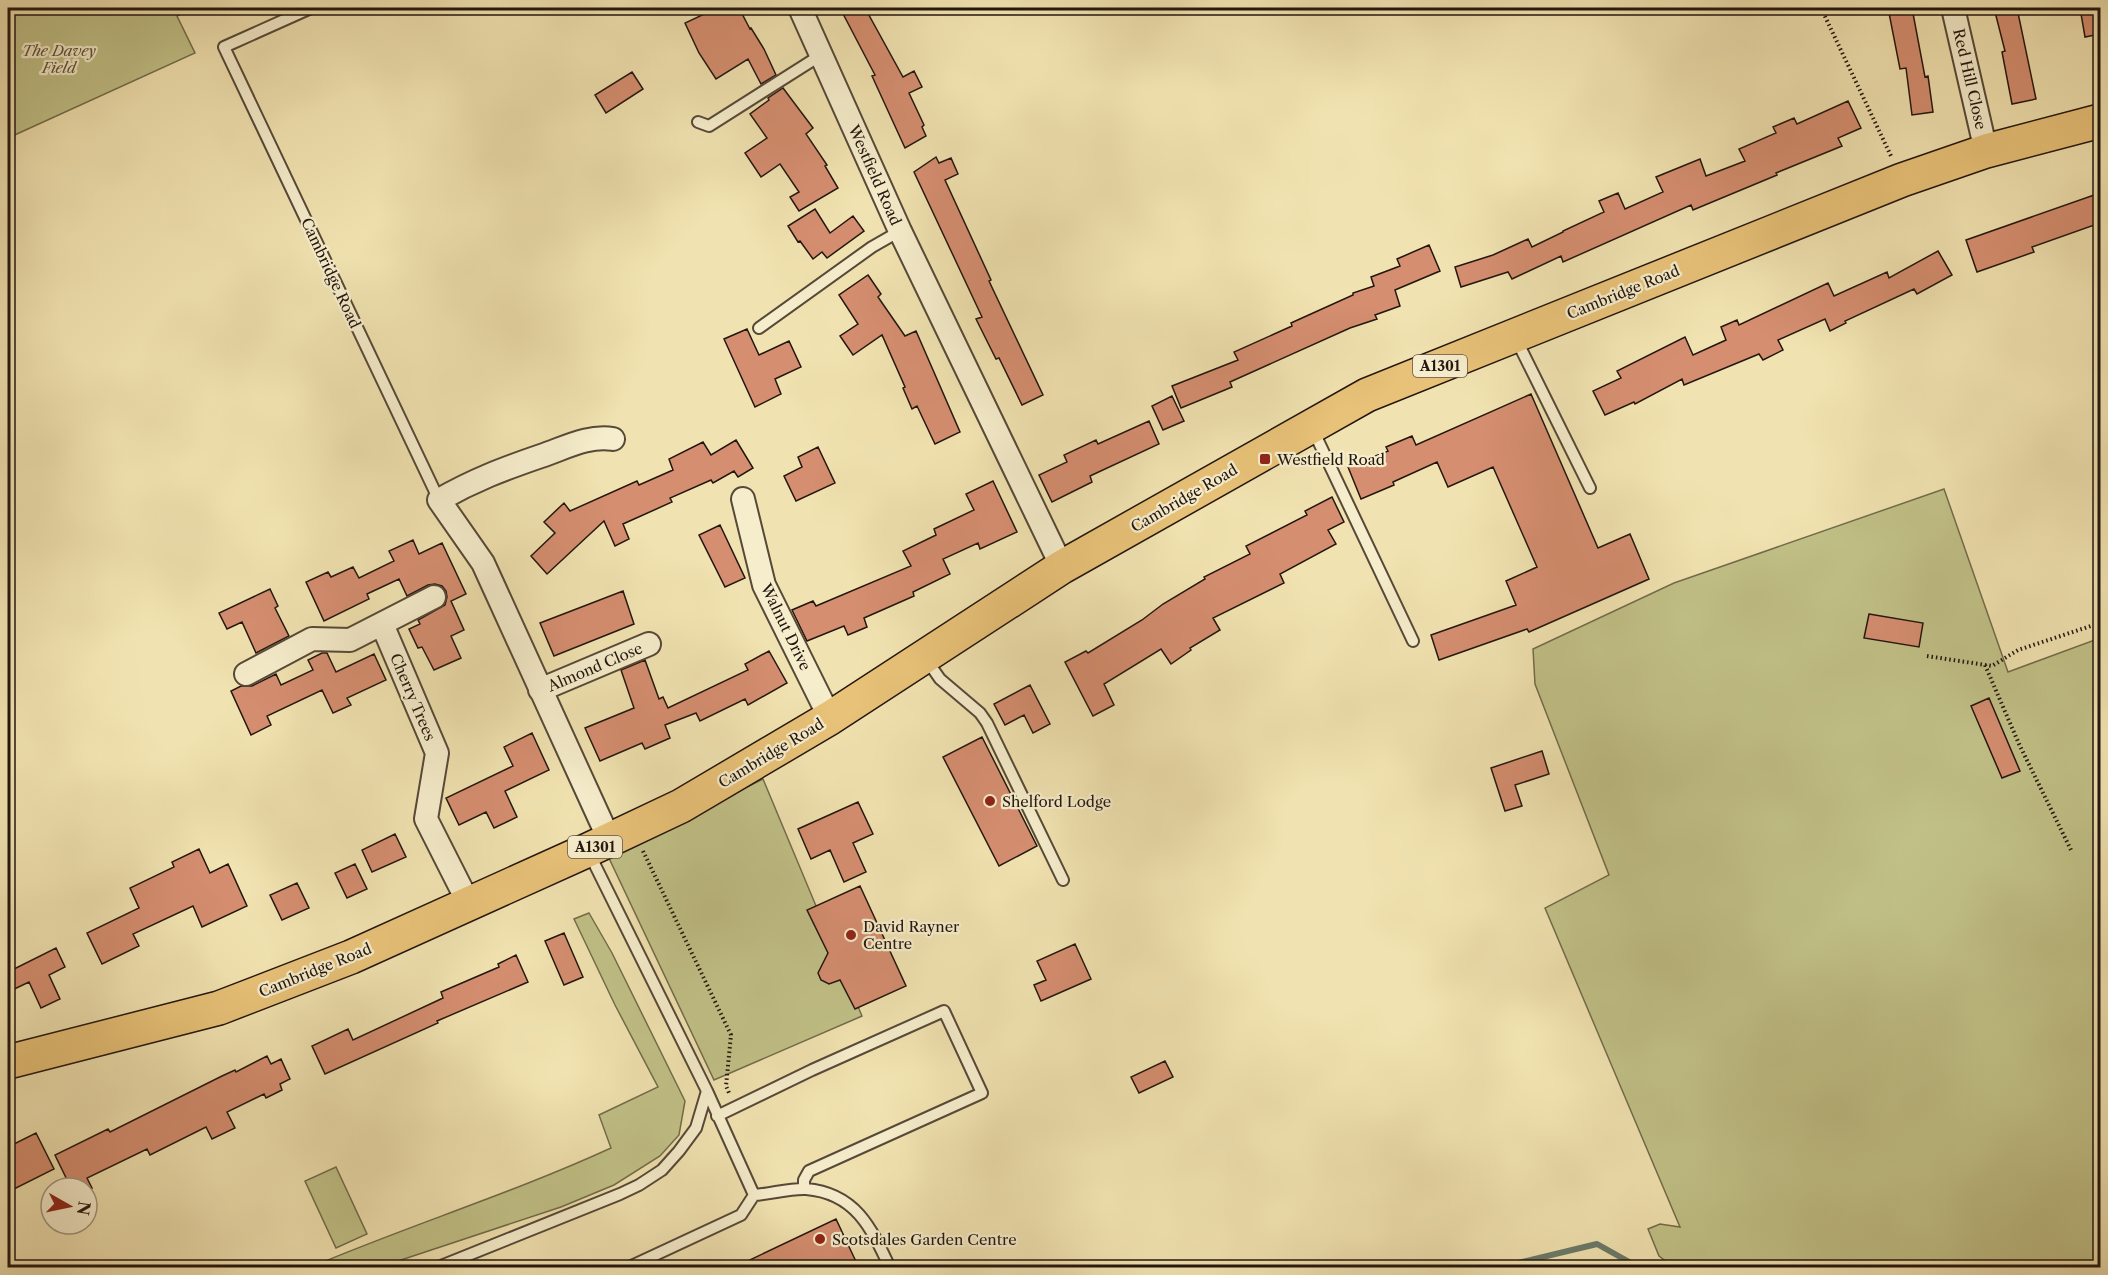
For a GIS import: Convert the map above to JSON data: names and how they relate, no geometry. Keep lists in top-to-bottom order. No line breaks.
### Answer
{"streets":{"main road":["Cambridge Road","A1301"],"street":["Red Hill Close","Westfield Road","Walnut Drive","Almond Close","Cherry Trees"]},"crossings":[["Red Hill Close","Cambridge Road"],["Westfield Road","Cambridge Road"],["Cambridge Road","Walnut Drive"],["Cambridge Road","Almond Close"],["Cambridge Road","Cherry Trees"]],"parks":["The Davey Field"],"places":{"transit":["Westfield Road"],"other":["Shelford Lodge","David Rayner Centre","Scotsdales Garden Centre"]},"north":"right"}
